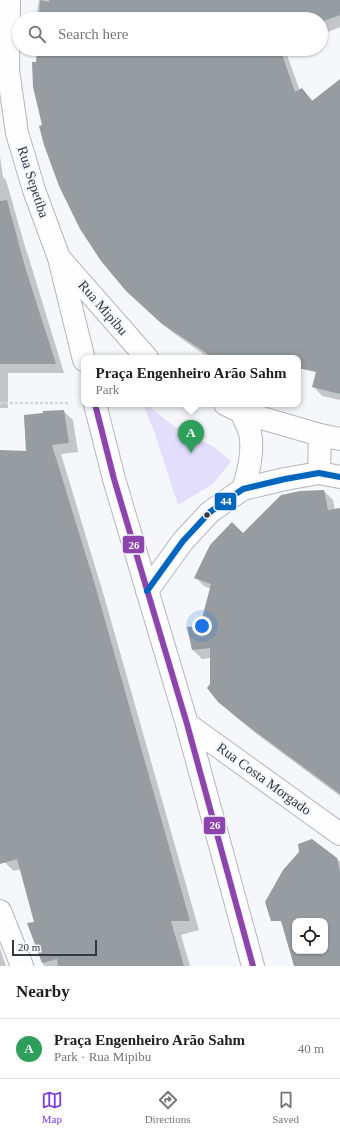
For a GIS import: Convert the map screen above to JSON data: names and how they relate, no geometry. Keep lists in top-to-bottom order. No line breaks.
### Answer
{"streets":{"street":["Rua Sepetiba","Rua Mipibu","Rua Costa Morgado"]},"crossings":[["Rua Sepetiba","Rua Mipibu"]],"lines":["transit line 26","transit line 44"],"scale_bar":"20 m","page":{"search":"Search here","popup":["Praça Engenheiro Arão Sahm","Park"],"pins":"A","scale":"20 m","heading":"Nearby","list":[{"mark":"A","name":"Praça Engenheiro Arão Sahm","note":"Park · Rua Mipibu","value":"40 m"}],"nav":["Map","Directions","Saved"]}}
